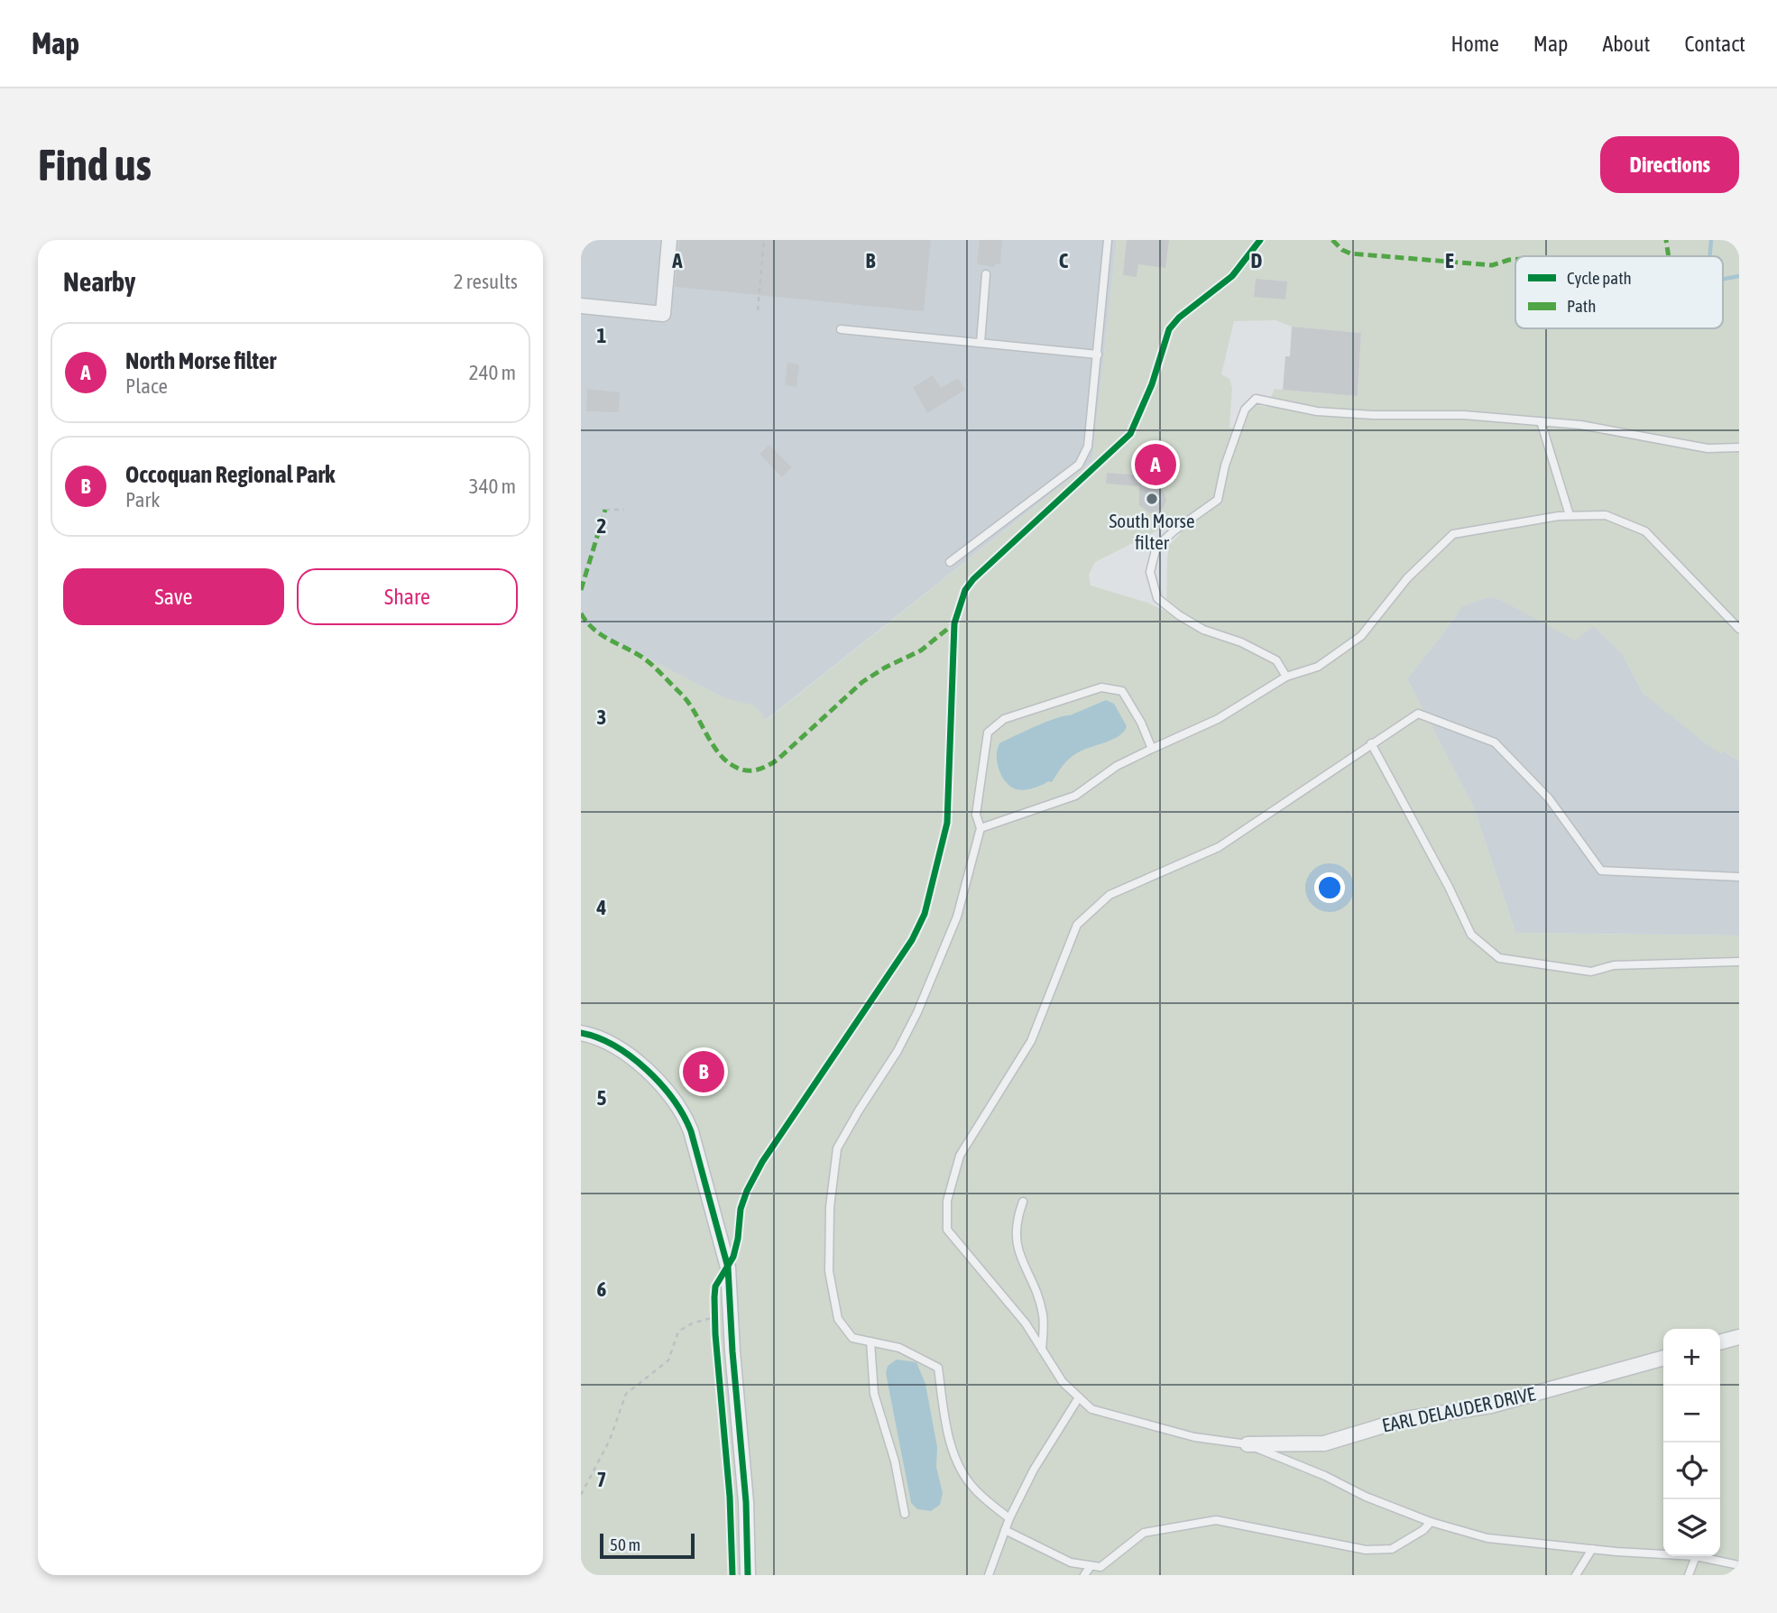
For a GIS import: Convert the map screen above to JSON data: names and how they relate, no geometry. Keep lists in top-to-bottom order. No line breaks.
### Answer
{"streets":{"street":["EARL DELAUDER DRIVE"]},"places":["South Morse filter"],"legend":["Cycle path","Path"],"scale_bar":"50 m","page":{"header":"Map","nav":["Home","Map","About","Contact"],"buttons":["Directions",["Save","Share"]],"title":"Find us","heading":["Nearby","2 results"],"list":[{"mark":"A","name":"North Morse filter","note":"Place","value":"240 m"},{"mark":"B","name":"Occoquan Regional Park","note":"Park","value":"340 m"}],"pins":["A","B"],"map_buttons":["+","−"],"scale":"50 m"},"grid":{"columns":["A","B","C","D","E"],"rows":["1","2","3","4","5","6","7"]}}
